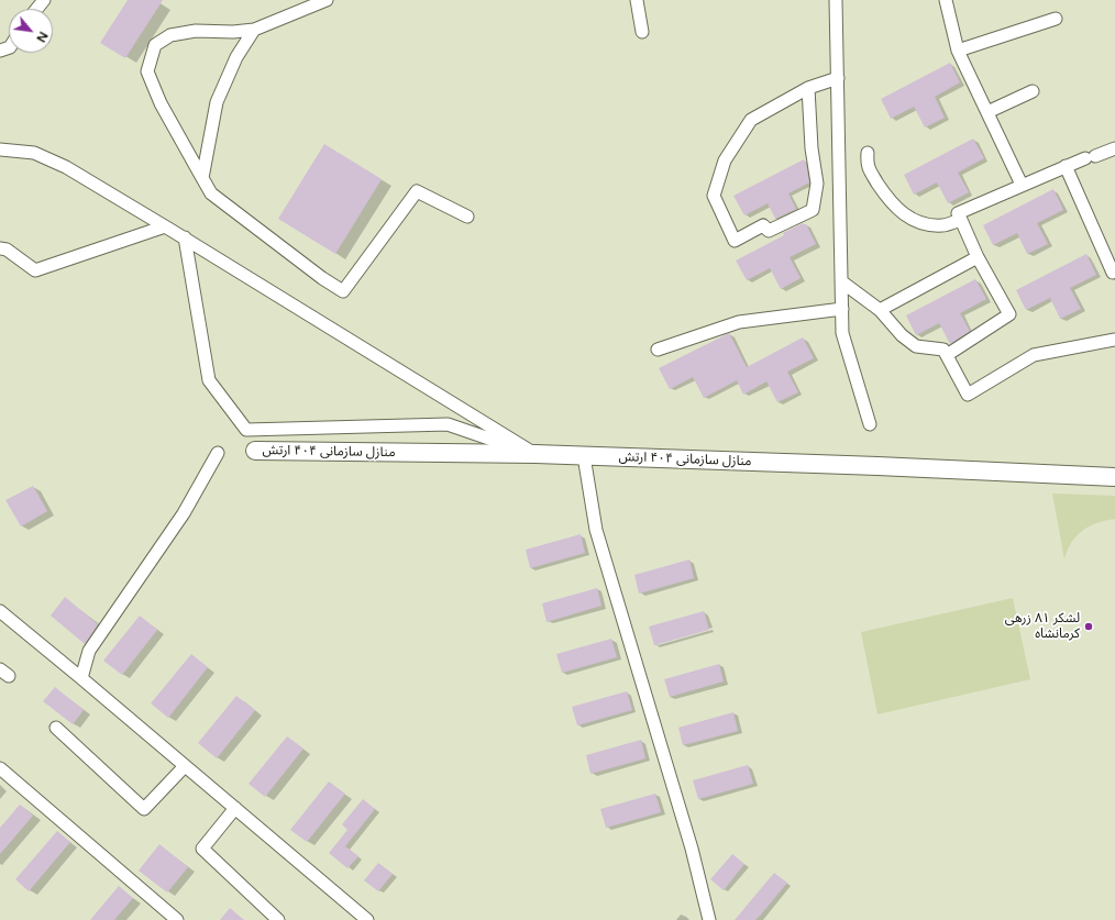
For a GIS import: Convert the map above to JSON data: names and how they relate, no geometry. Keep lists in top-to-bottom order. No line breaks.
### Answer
{"streets":{"street":["منازل سازمانی ۴۰۴ ارتش"]},"places":["لشکر ۸۱ زرهی کرمانشاه"],"north":"bottom right"}
